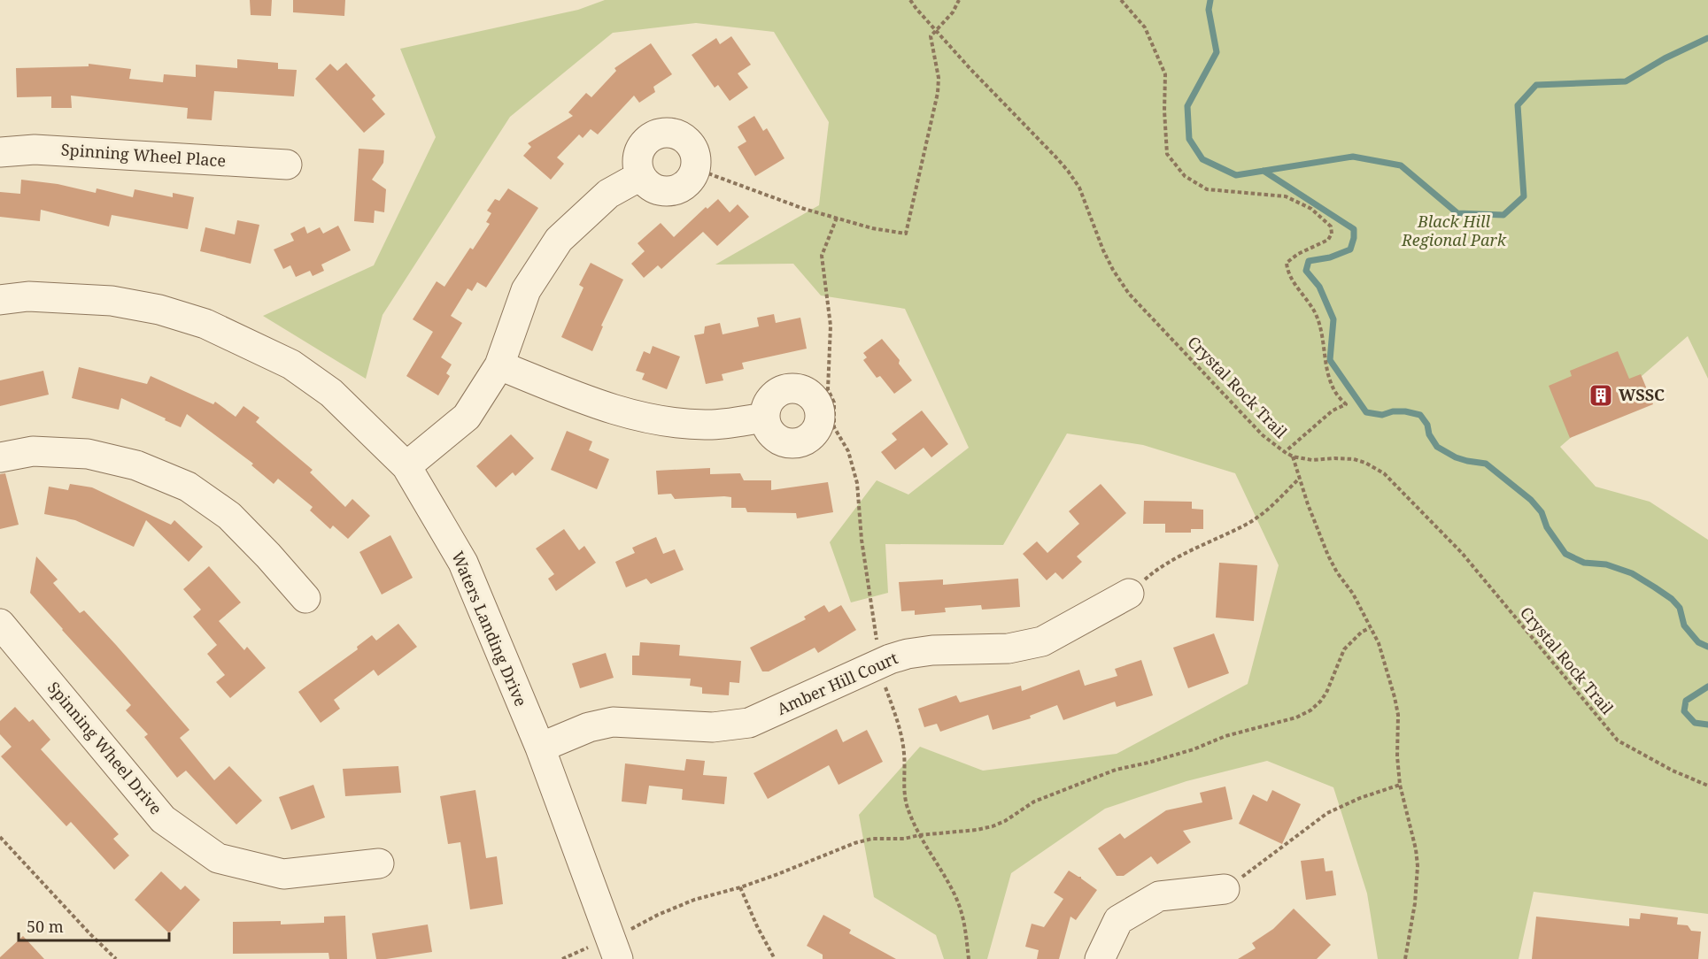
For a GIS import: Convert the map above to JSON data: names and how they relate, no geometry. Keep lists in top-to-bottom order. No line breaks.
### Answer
{"streets":{"street":["Spinning Wheel Place","Waters Landing Drive","Amber Hill Court","Spinning Wheel Drive"],"path":["Crystal Rock Trail"]},"crossings":[["Waters Landing Drive","Amber Hill Court"]],"parks":["Black Hill Regional Park"],"places":{"building":["WSSC"]},"scale_bar":"50 m"}
